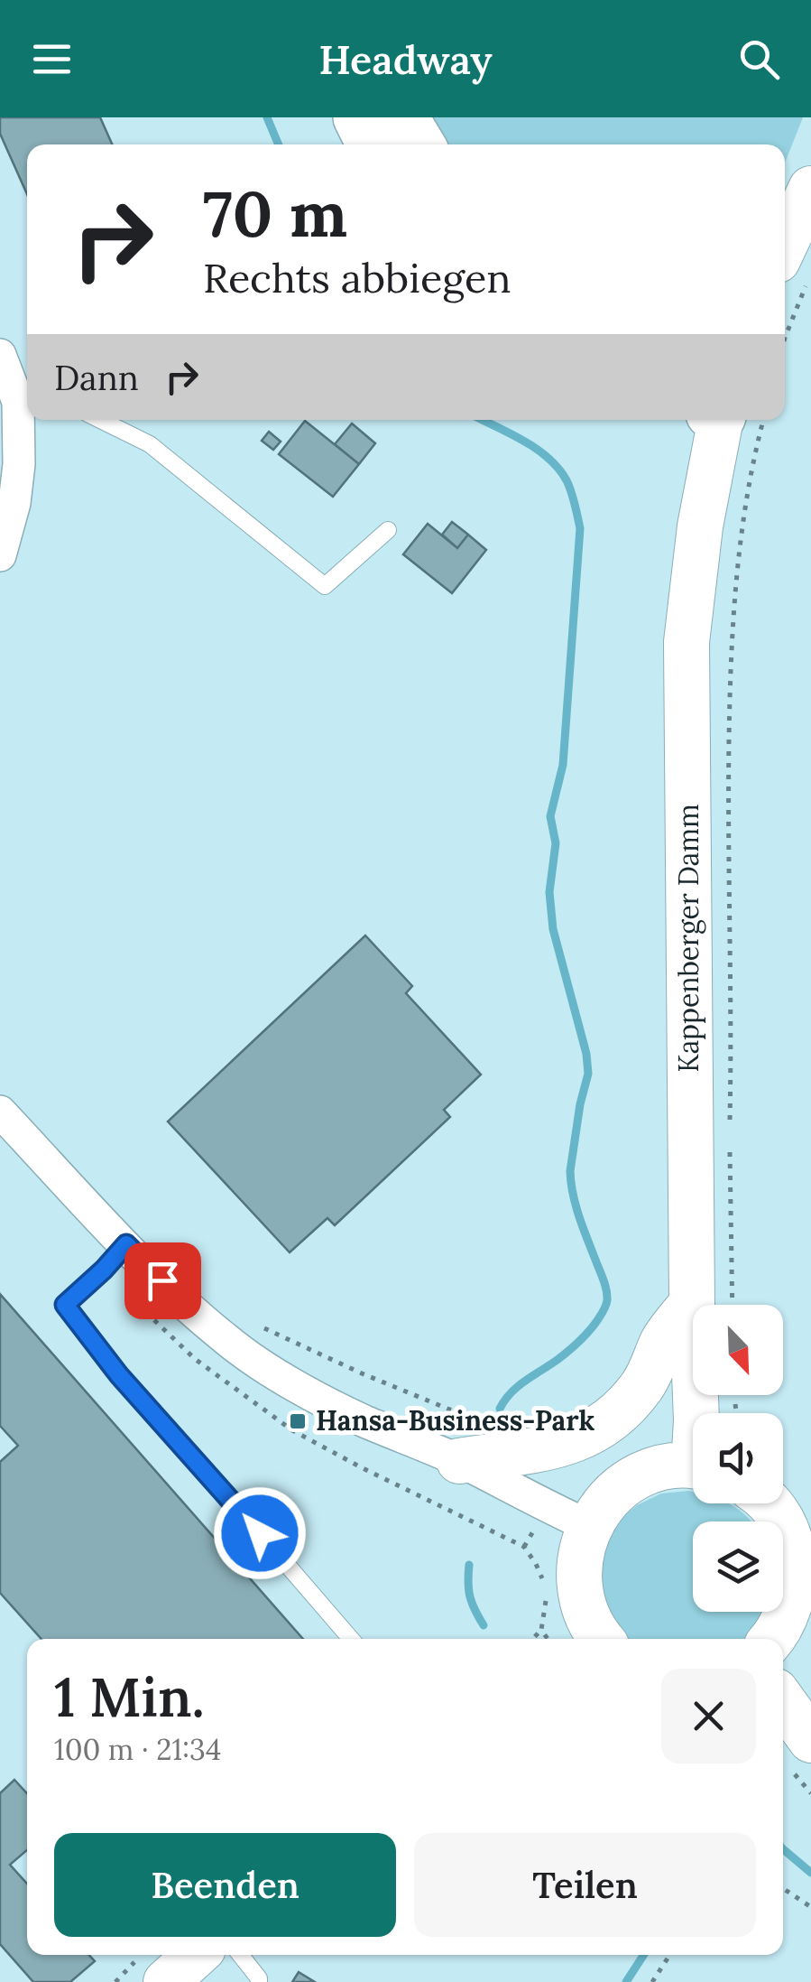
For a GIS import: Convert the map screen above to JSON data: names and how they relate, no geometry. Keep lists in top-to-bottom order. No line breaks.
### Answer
{"streets":{"main road":["Kappenberger Damm"]},"places":{"transit":["Hansa-Business-Park"]},"north":"bottom right","page":{"header":"Headway","turn":["70 m","Rechts abbiegen"],"then":"Dann","heading":["1 Min.","100 m · 21:34"],"buttons":["Beenden","Teilen"]}}
